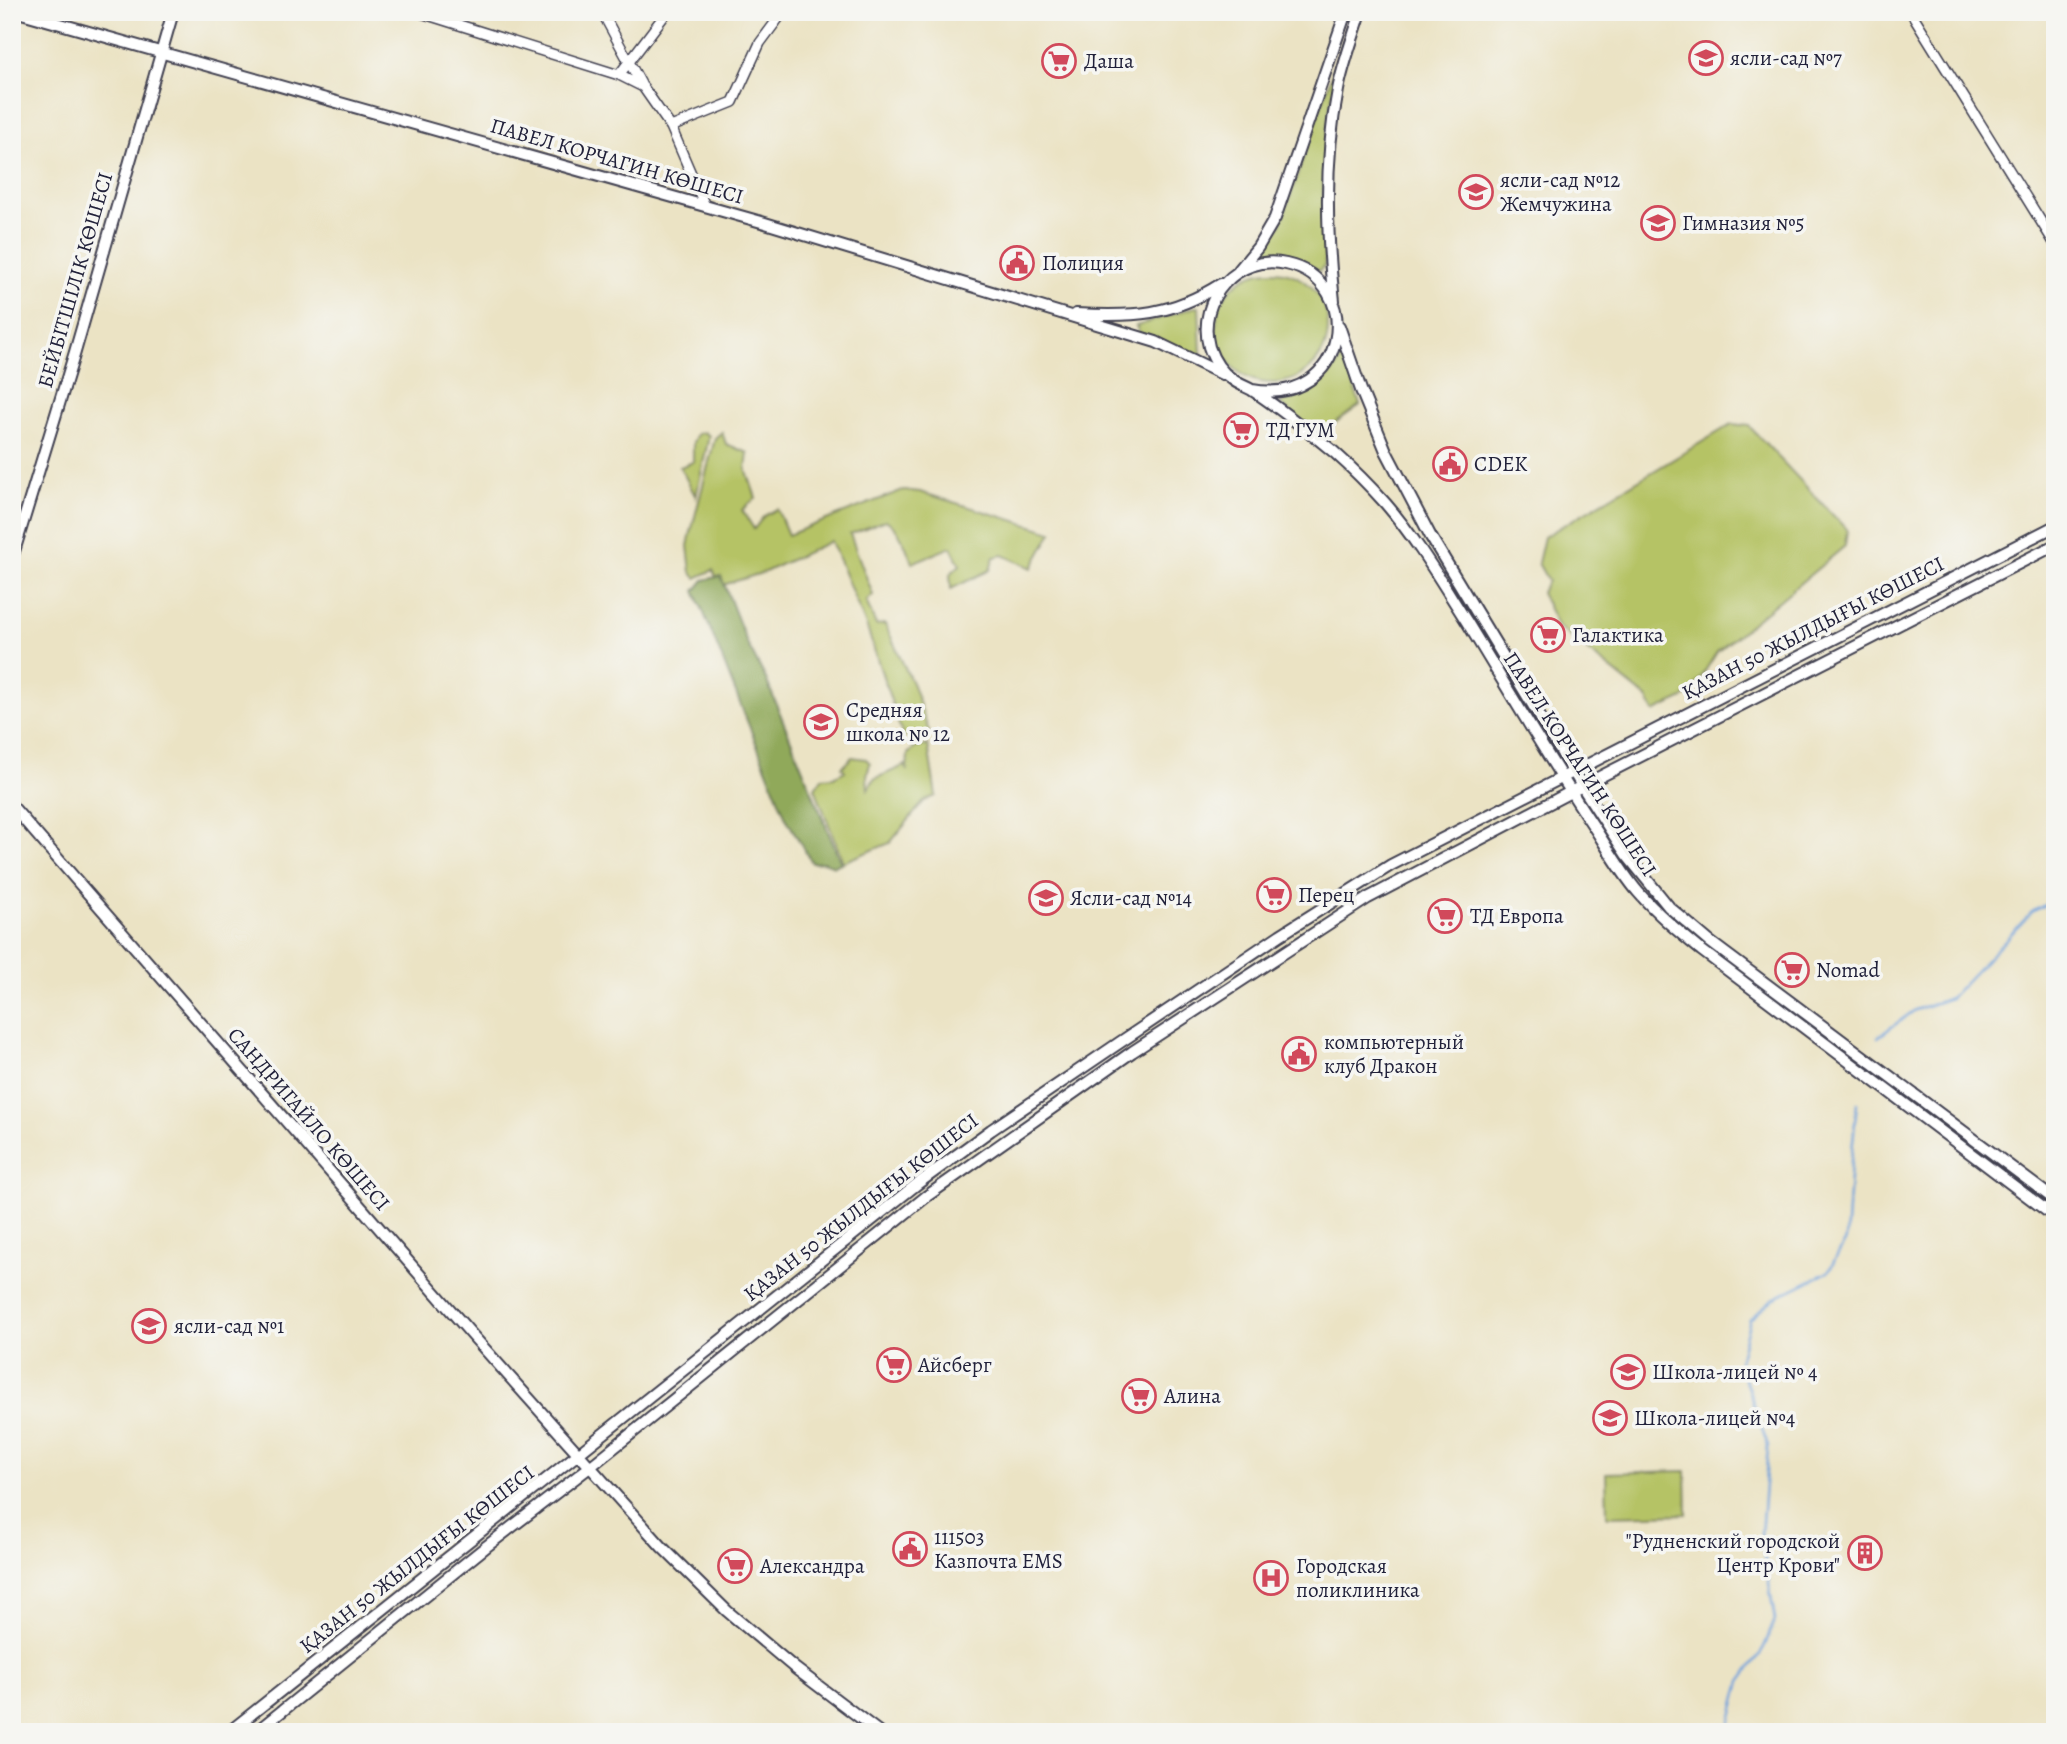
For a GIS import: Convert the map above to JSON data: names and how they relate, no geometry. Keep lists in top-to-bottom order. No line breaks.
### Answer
{"streets":{"street":["ПАВЕЛ КОРЧАГИН КӨШЕСІ","БЕЙБІТШІЛІК КӨШЕСІ","ҚАЗАН 50 ЖЫЛДЫҒЫ КӨШЕСІ","САНДРИГАЙЛО КӨШЕСІ"]},"crossings":[["ПАВЕЛ КОРЧАГИН КӨШЕСІ","БЕЙБІТШІЛІК КӨШЕСІ"],["ПАВЕЛ КОРЧАГИН КӨШЕСІ","ҚАЗАН 50 ЖЫЛДЫҒЫ КӨШЕСІ"],["ҚАЗАН 50 ЖЫЛДЫҒЫ КӨШЕСІ","САНДРИГАЙЛО КӨШЕСІ"]],"places":{"school or university":["ясли-сад №7","ясли-сад №12 Жемчужина","Гимназия №5","Средняя школа № 12","Ясли-сад №14","ясли-сад №1","Школа-лицей № 4","Школа-лицей №4"],"supermarket":["Даша","ТД ГУМ","Галактика","Перец","ТД Европа","Nomad","Айсберг","Алина","Александра"],"public building":["Полиция","CDEK","компьютерный клуб Дракон","111503 Казпочта EMS"],"building":["\"Рудненский городской Центр Крови\""],"hospital":["Городская поликлиника"]}}
